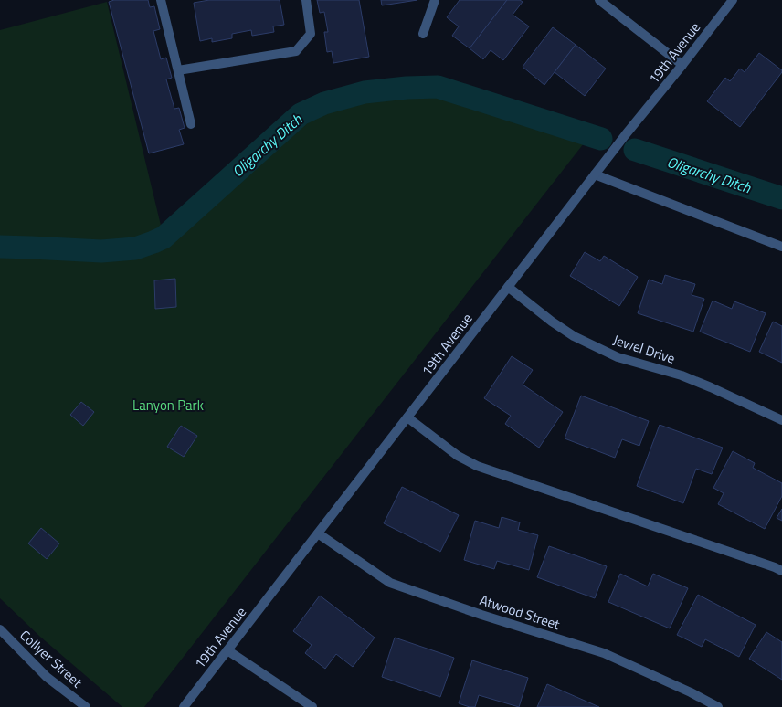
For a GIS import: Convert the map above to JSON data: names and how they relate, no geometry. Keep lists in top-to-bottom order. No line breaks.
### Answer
{"streets":{"street":["19th Avenue","Jewel Drive","Atwood Street","Collyer Street"]},"crossings":[["19th Avenue","Jewel Drive"],["19th Avenue","Atwood Street"]],"water":["Oligarchy Ditch"],"parks":["Lanyon Park"]}
